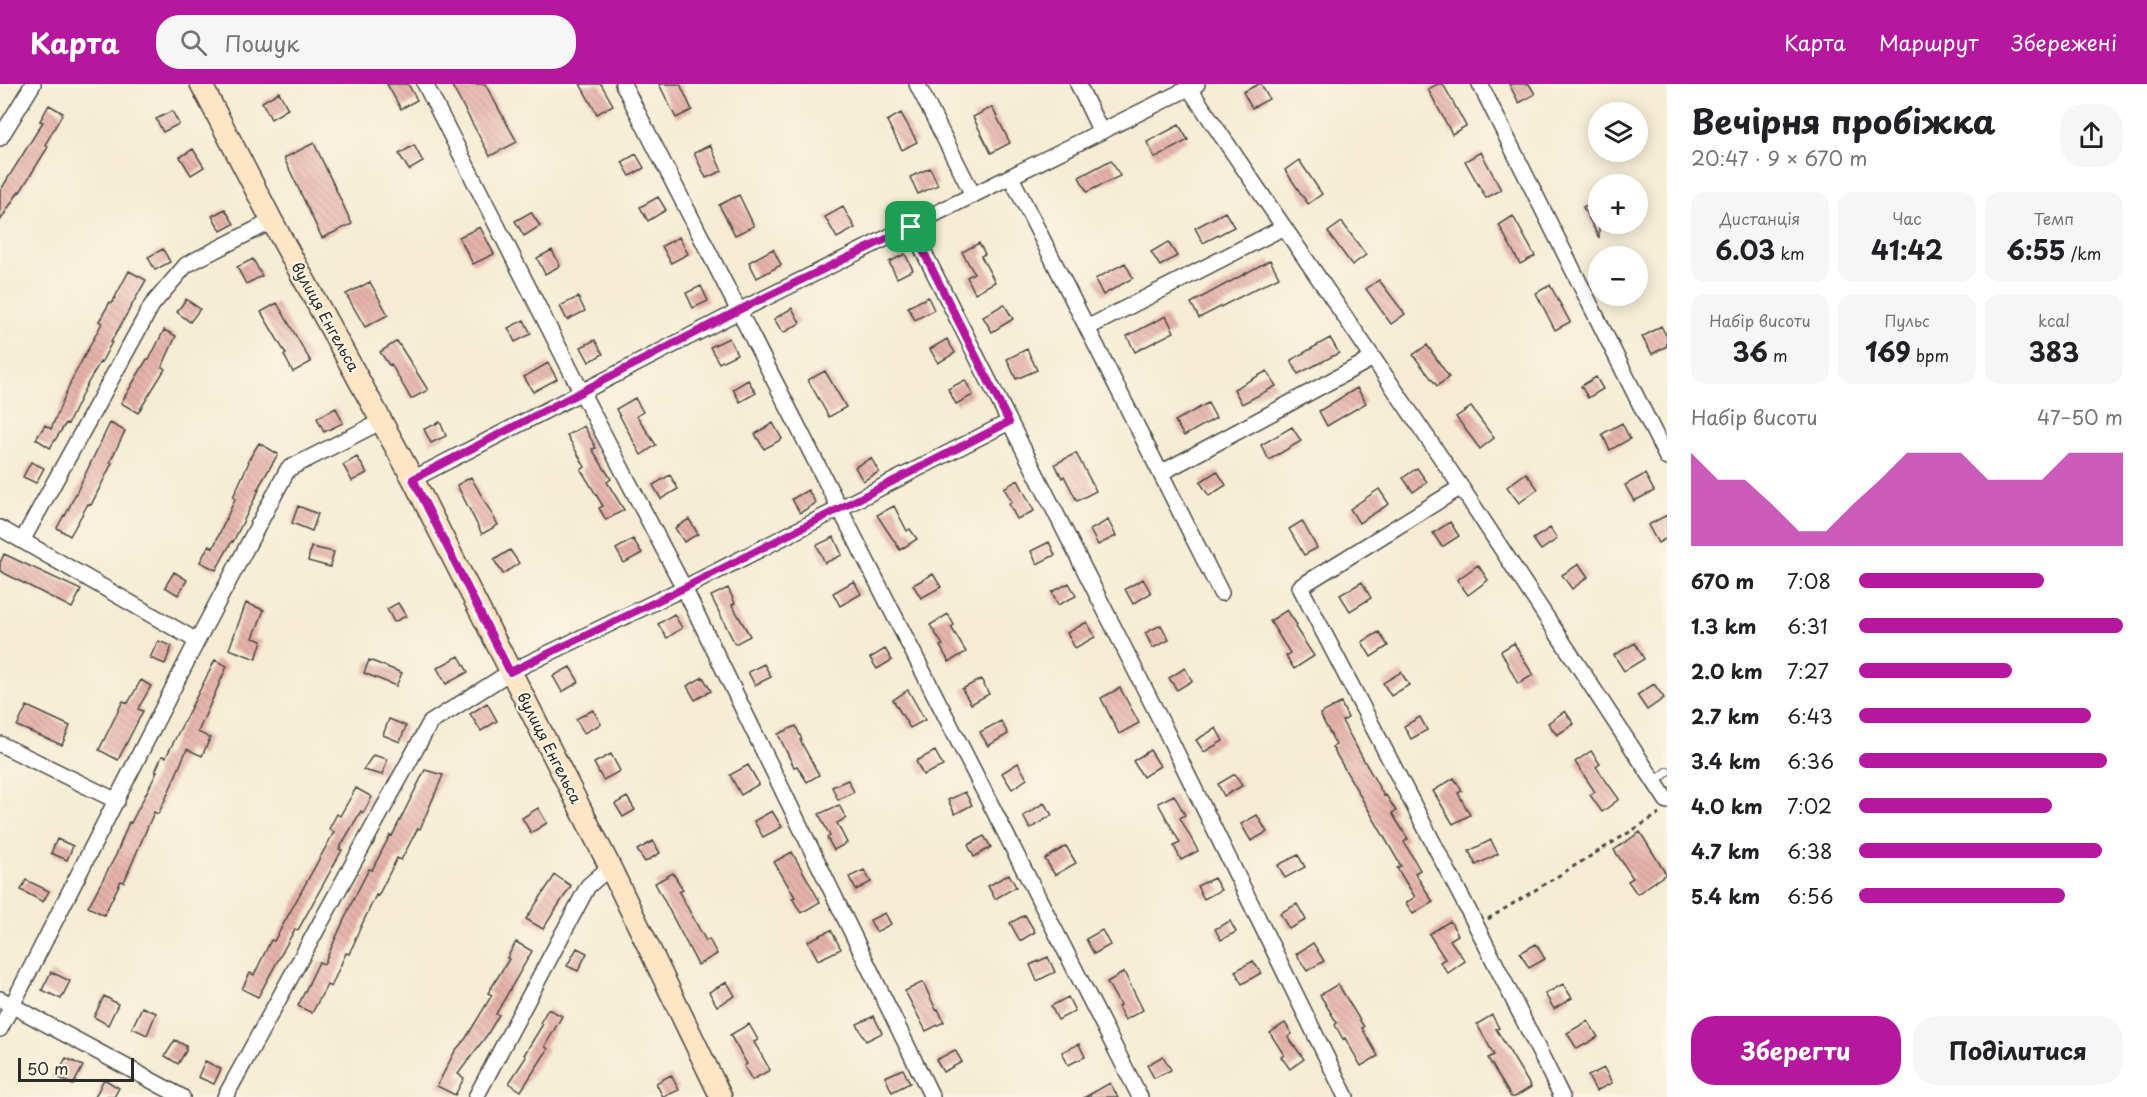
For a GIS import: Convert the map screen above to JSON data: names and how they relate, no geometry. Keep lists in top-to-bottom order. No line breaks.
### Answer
{"streets":{"street":["вулиця Енгельса"]},"scale_bar":"50 m","page":{"header":"Карта","search":"Пошук","nav":["Карта","Маршрут","Збережені"],"heading":["Вечірня пробіжка","20:47 · 9 × 670 m"],"map_buttons":["+","−"],"stats":[["Дистанція","6.03 km"],["Час","41:42"],["Темп","6:55 /km"],["Набір висоти","36 m"],["Пульс","169 bpm"],["kcal","383"]],"chart":["Набір висоти","47–50 m"],"list":[{"name":"670 m","note":"7:08"},{"name":"1.3 km","note":"6:31"},{"name":"2.0 km","note":"7:27"},{"name":"2.7 km","note":"6:43"},{"name":"3.4 km","note":"6:36"},{"name":"4.0 km","note":"7:02"},{"name":"4.7 km","note":"6:38"},{"name":"5.4 km","note":"6:56"}],"buttons":["Зберегти","Поділитися"],"scale":"50 m"}}
